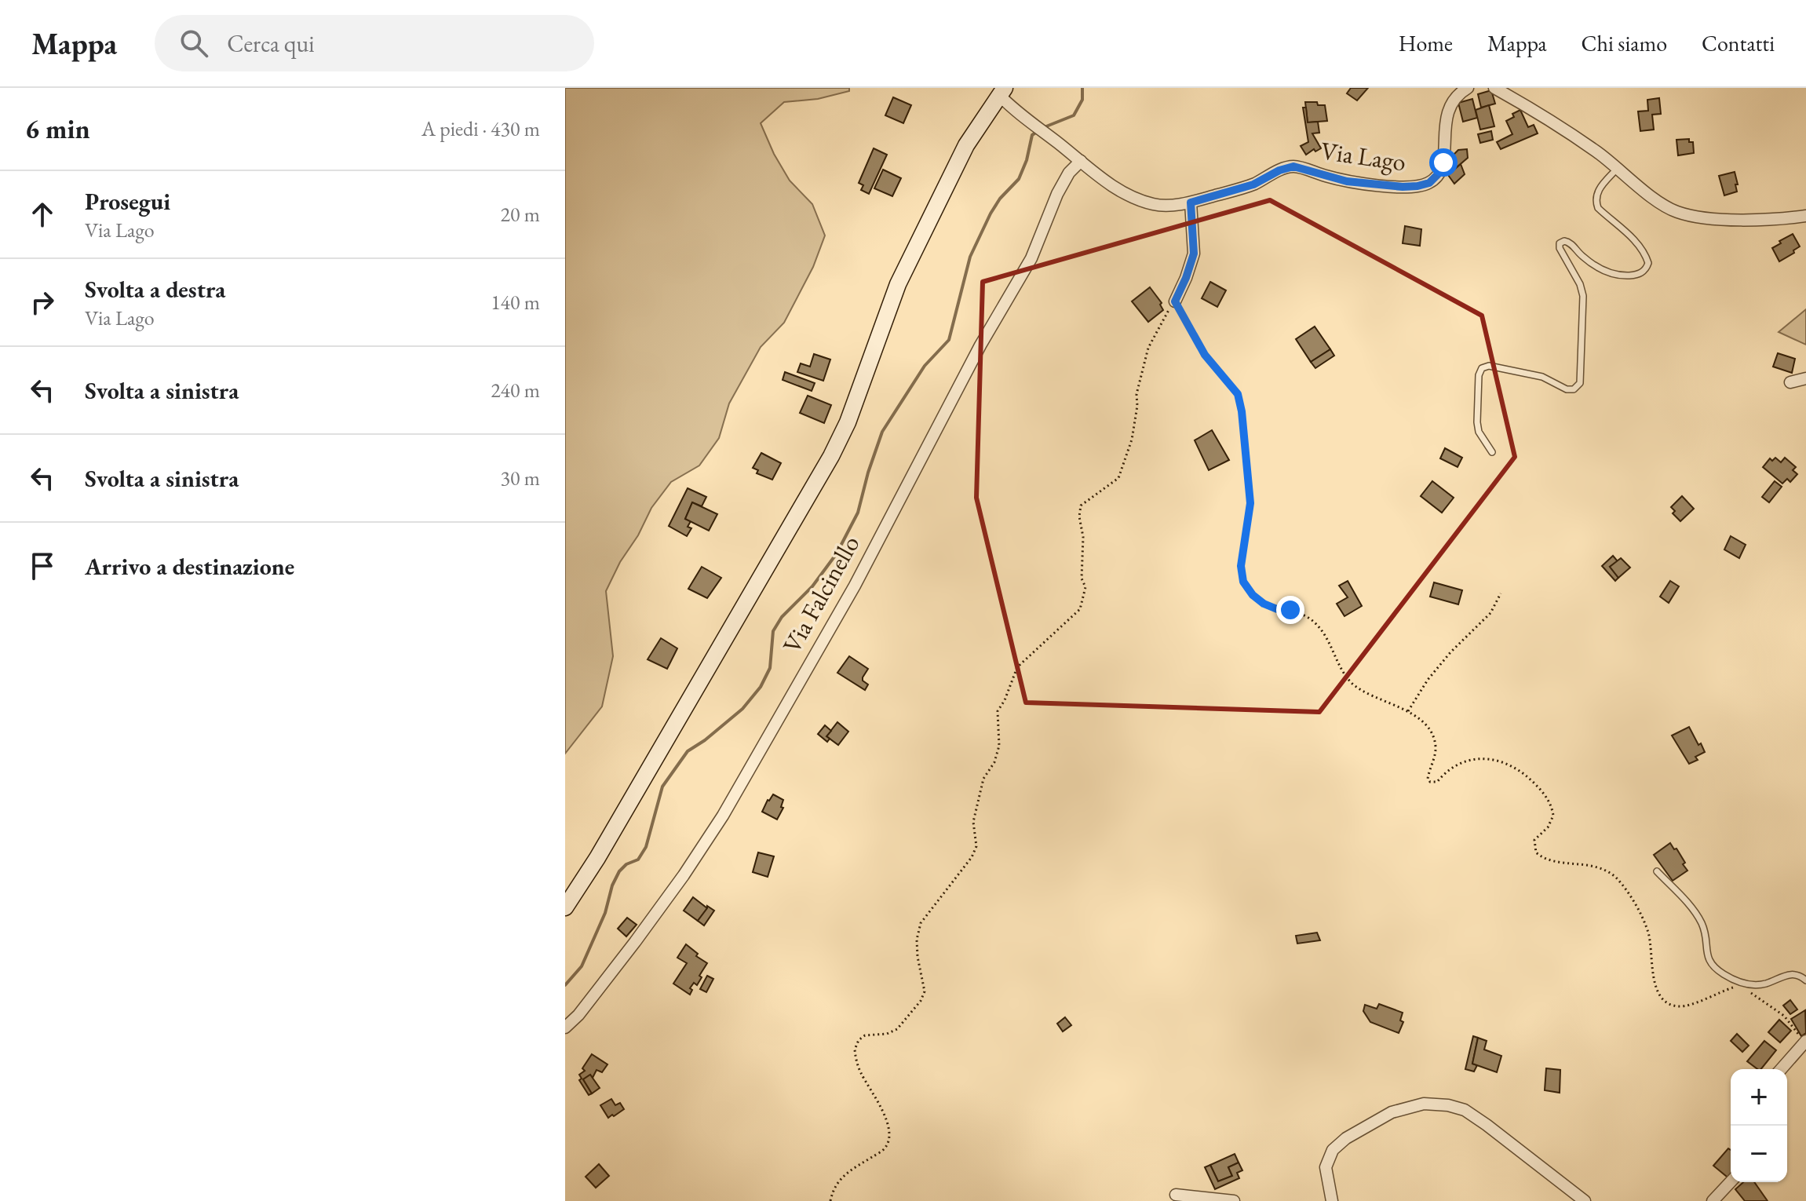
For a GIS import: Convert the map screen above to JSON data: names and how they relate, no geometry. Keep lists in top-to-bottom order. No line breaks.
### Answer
{"streets":{"street":["Via Lago","Via Falcinello"]},"crossings":[["Via Lago","Via Falcinello"]],"page":{"header":"Mappa","search":"Cerca qui","nav":["Home","Mappa","Chi siamo","Contatti"],"heading":["6 min","A piedi · 430 m"],"list":[["Prosegui","Via Lago","20 m"],["Svolta a destra","Via Lago","140 m"],["Svolta a sinistra","240 m"],["Svolta a sinistra","30 m"],"Arrivo a destinazione"],"map_buttons":["+","−"]}}
